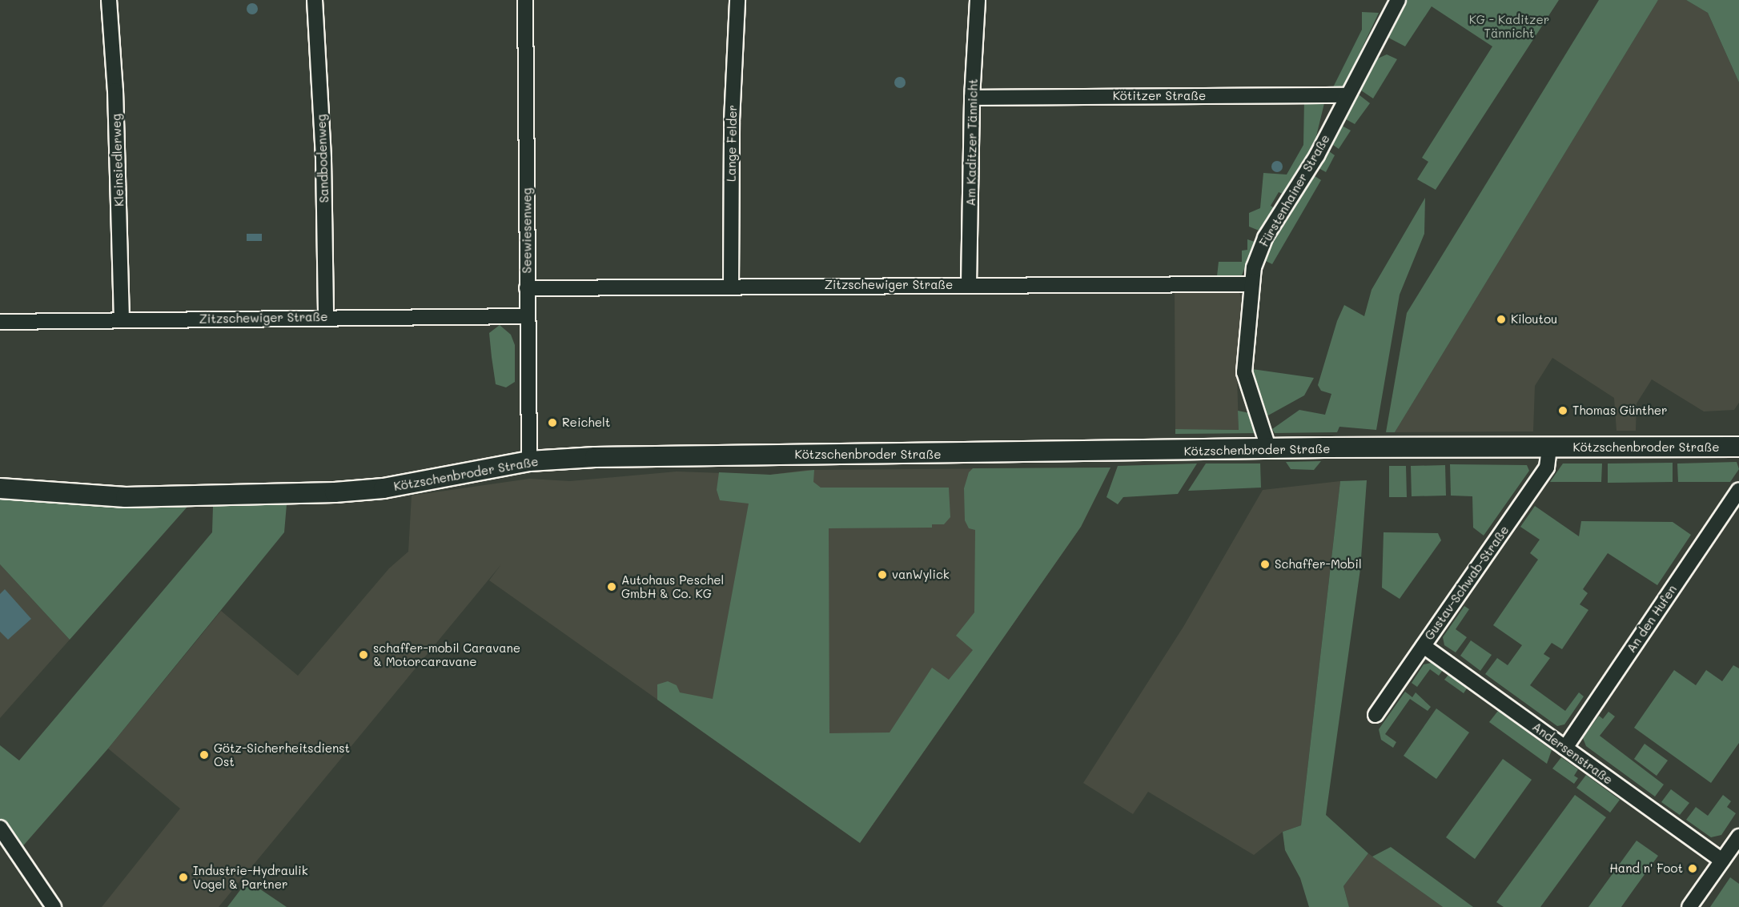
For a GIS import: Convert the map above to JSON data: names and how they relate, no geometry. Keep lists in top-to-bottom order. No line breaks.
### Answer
{"streets":{"street":["Kötitzer Straße","Am Kaditzer Tännicht","Lange Felder","Sandbodenweg","Kleinsiedlerweg","Fürstenhainer Straße","Seewiesenweg","Zitzschewiger Straße","Kötzschenbroder Straße","Gustav-Schwab-Straße","An den Hufen","Andersenstraße"]},"crossings":[["Kötitzer Straße","Am Kaditzer Tännicht"],["Kötitzer Straße","Fürstenhainer Straße"],["Am Kaditzer Tännicht","Zitzschewiger Straße"],["Lange Felder","Zitzschewiger Straße"],["Sandbodenweg","Zitzschewiger Straße"],["Kleinsiedlerweg","Zitzschewiger Straße"],["Fürstenhainer Straße","Zitzschewiger Straße"],["Fürstenhainer Straße","Kötzschenbroder Straße"],["Seewiesenweg","Zitzschewiger Straße"],["Seewiesenweg","Kötzschenbroder Straße"],["Kötzschenbroder Straße","Gustav-Schwab-Straße"],["Gustav-Schwab-Straße","Andersenstraße"],["An den Hufen","Andersenstraße"]],"parks":["KG - Kaditzer Tännicht"],"places":["Kiloutou","Thomas Günther","Reichelt","Schaffer-Mobil","vanWylick","Autohaus Peschel GmbH & Co. KG","schaffer-mobil Caravane & Motorcaravane","Götz-Sicherheitsdienst Ost","Hand n' Foot","Industrie-Hydraulik Vogel & Partner"]}
